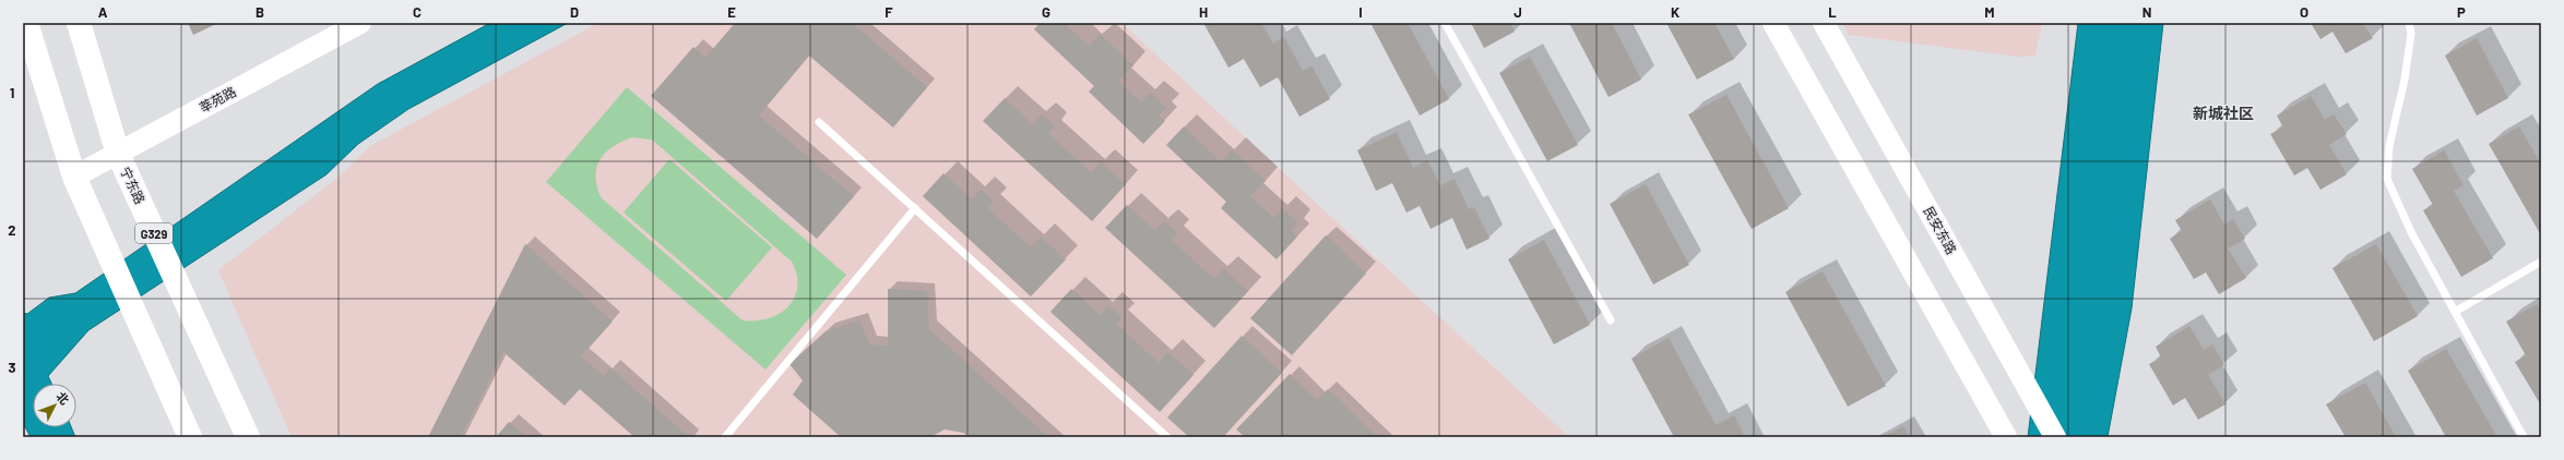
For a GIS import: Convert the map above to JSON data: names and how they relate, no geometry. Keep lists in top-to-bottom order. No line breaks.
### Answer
{"streets":{"main road":["莘苑路","宁东路","民安东路","G329"]},"crossings":[["莘苑路","宁东路"]],"districts":["新城社区"],"north":"top right","grid":{"columns":["A","B","C","D","E","F","G","H","I","J","K","L","M","N","O","P"],"rows":["1","2","3"]}}
